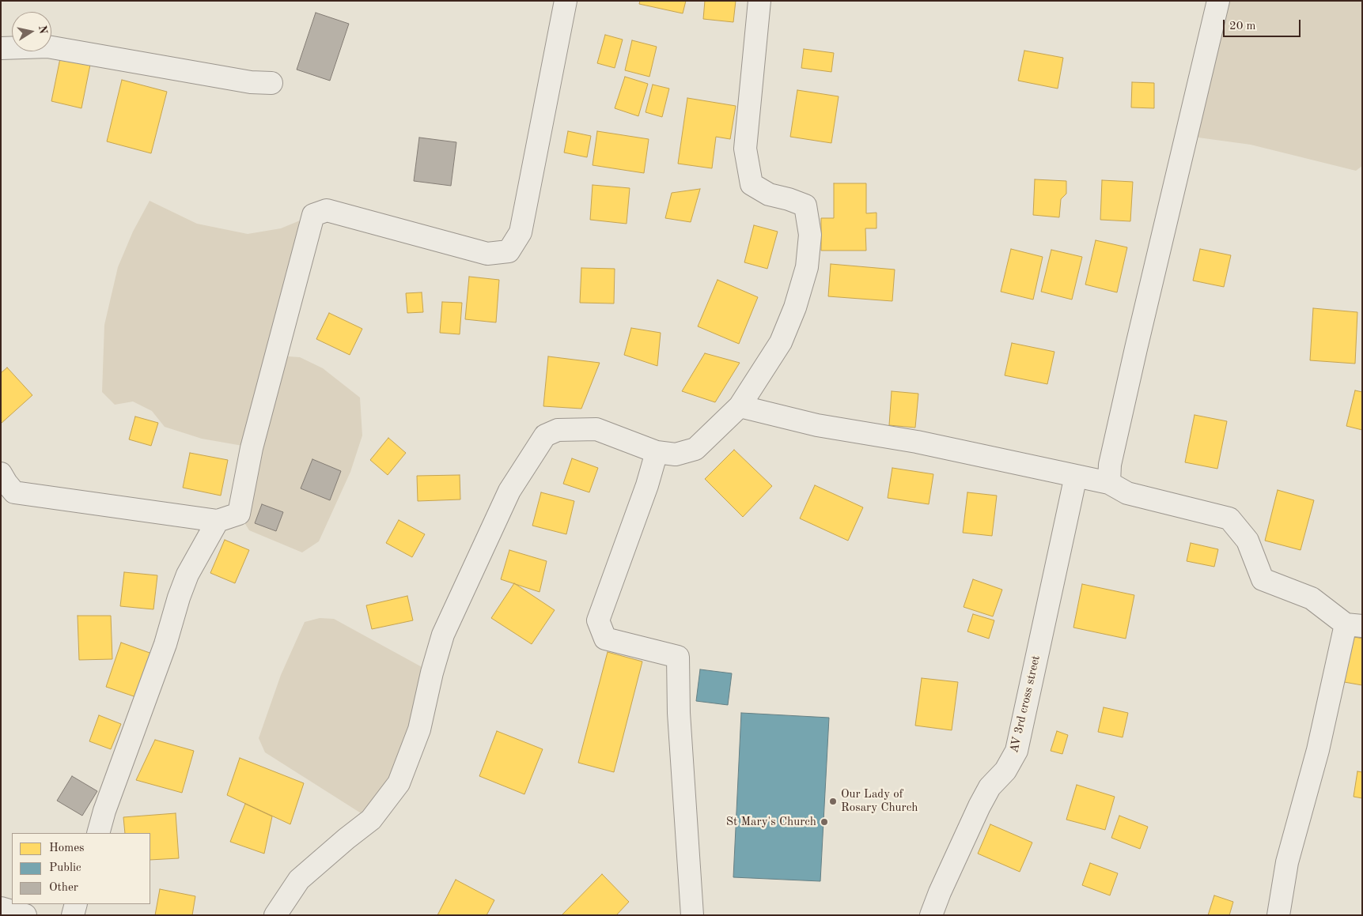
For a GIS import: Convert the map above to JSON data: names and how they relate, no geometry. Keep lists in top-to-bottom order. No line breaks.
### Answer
{"streets":{"street":["AV 3rd cross street"]},"places":["Our Lady of Rosary Church","St Mary's Church"],"legend":["Homes","Public","Other"],"scale_bar":"20 m","north":"right"}
